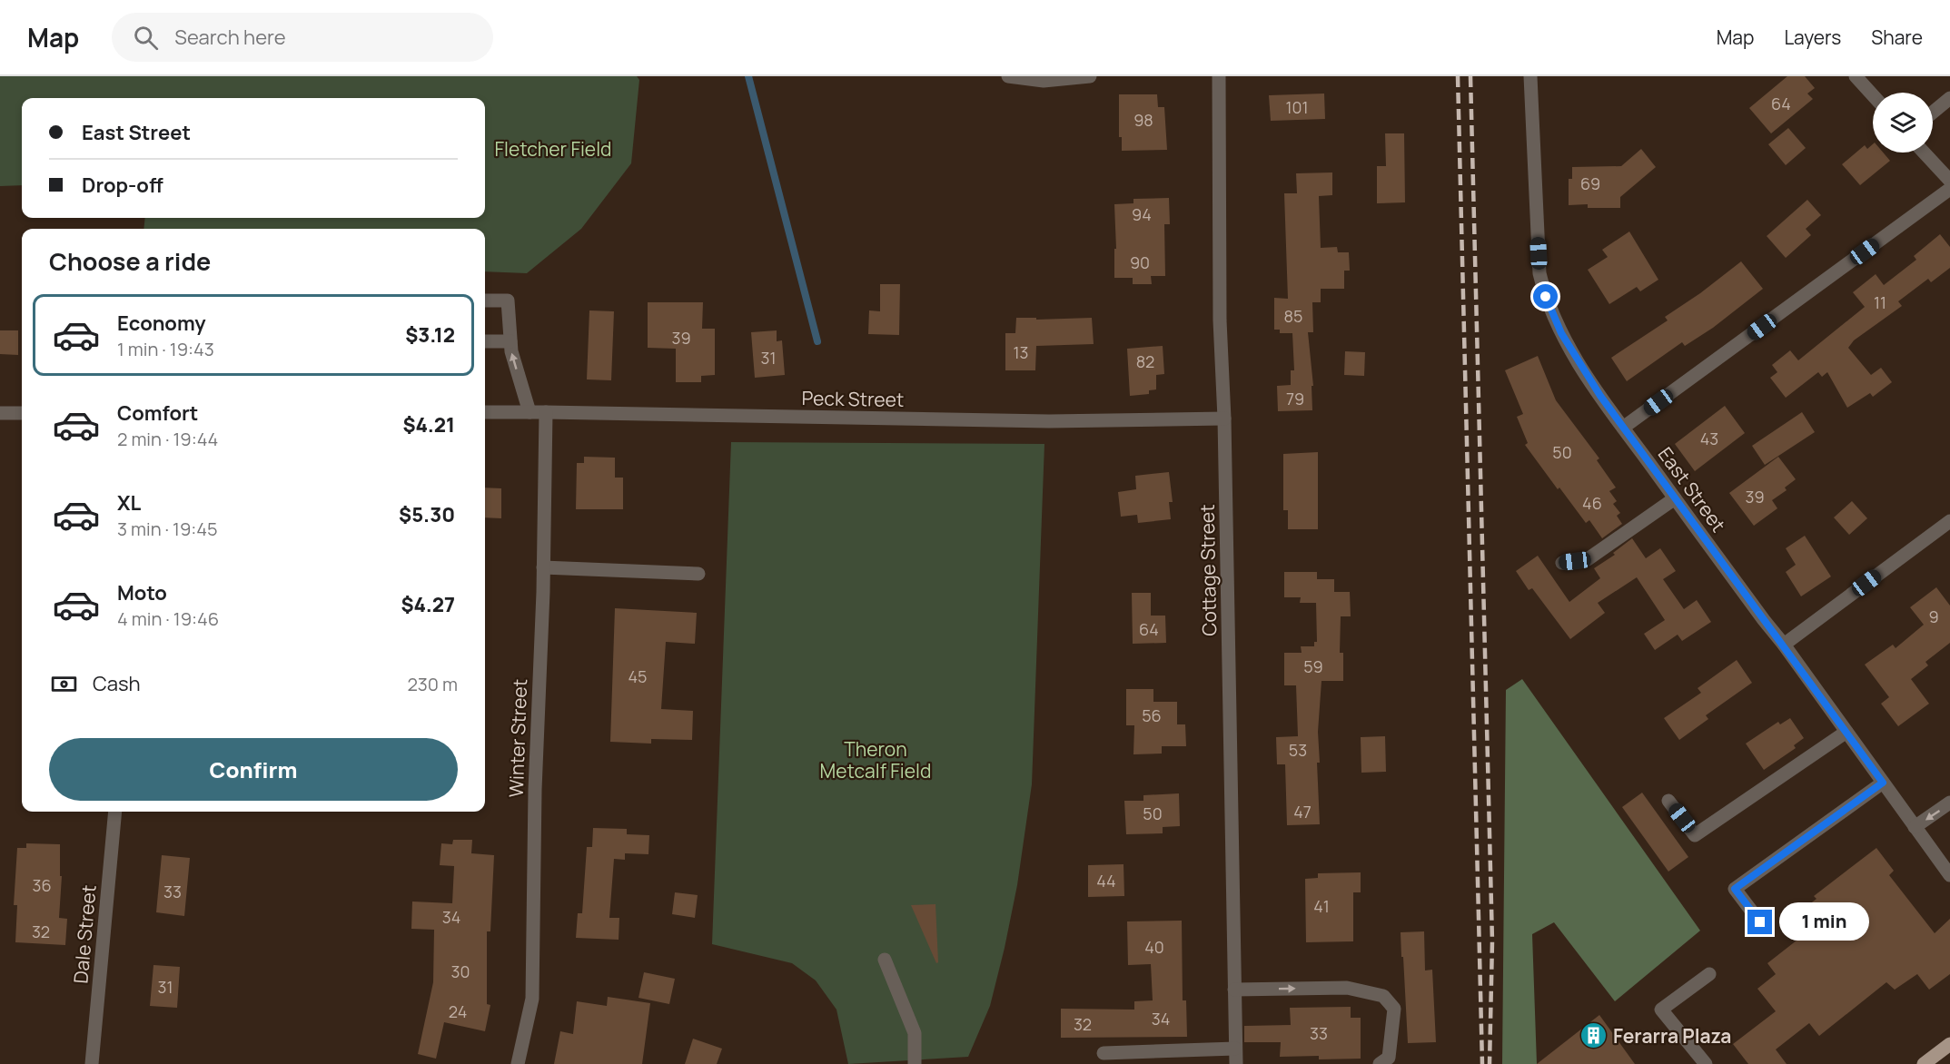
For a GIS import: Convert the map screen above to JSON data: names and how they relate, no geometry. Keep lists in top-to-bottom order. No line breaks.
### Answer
{"streets":{"street":["Peck Street","East Street","Cottage Street","Winter Street","Dale Street"]},"crossings":[["Peck Street","Cottage Street"],["Peck Street","Winter Street"]],"parks":["Fletcher Field","Theron Metcalf Field"],"places":{"building":["Ferarra Plaza"]},"house_numbers":["64","101","98","69","94","90","11","85","39","13","31","82","79","43","50","39","46","9","64","59","45","56","53","47","50","44","36","33","41","34","32","40","30","31","24","34","32","33"],"page":{"header":"Map","search":"Search here","nav":["Map","Layers","Share"],"banner":["East Street","Drop-off"],"heading":"Choose a ride","list":[{"name":"Economy","note":"1 min · 19:43","value":"$3.12"},{"name":"Comfort","note":"2 min · 19:44","value":"$4.21"},{"name":"XL","note":"3 min · 19:45","value":"$5.30"},{"name":"Moto","note":"4 min · 19:46","value":"$4.27"}],"pay":["Cash","230 m"],"buttons":"Confirm","bubble":"1 min"}}
